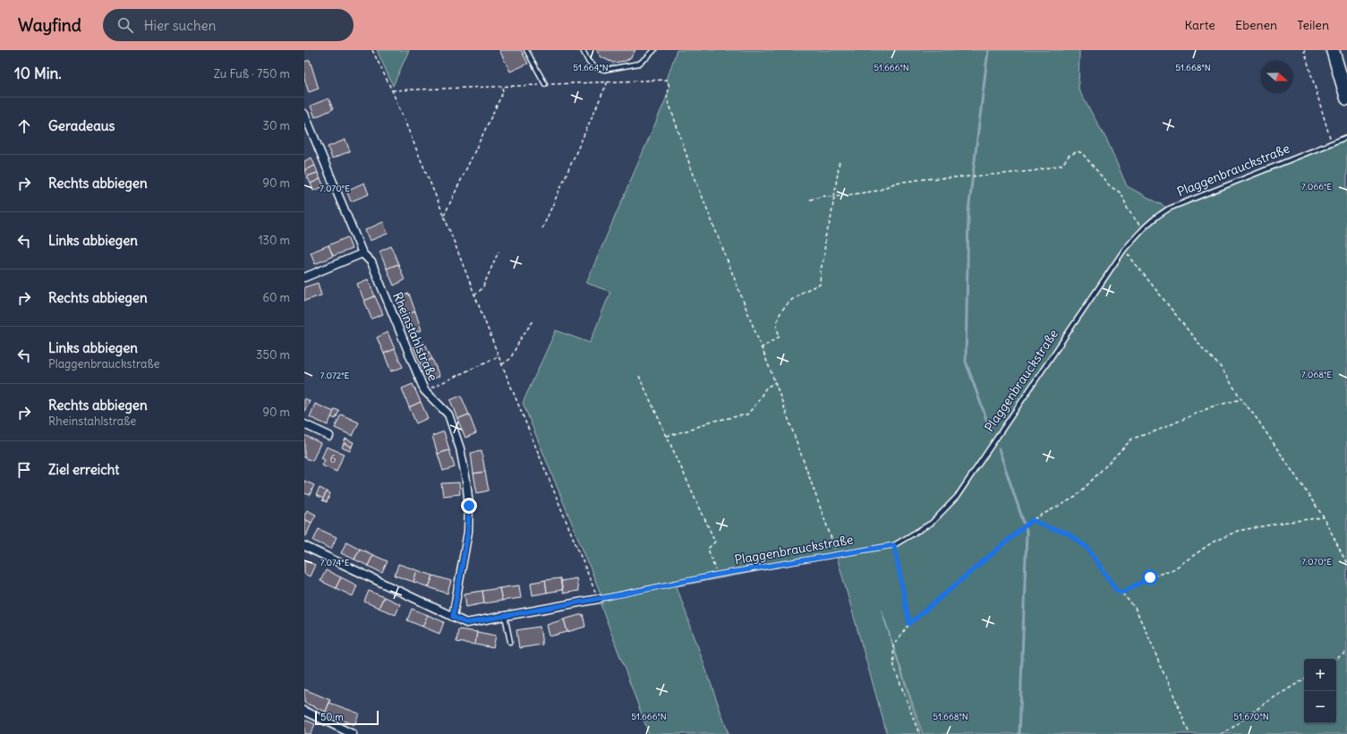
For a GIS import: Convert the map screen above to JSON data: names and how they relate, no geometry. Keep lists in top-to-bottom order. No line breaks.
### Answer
{"streets":{"street":["Plaggenbrauckstraße","Rheinstahlstraße"]},"crossings":[["Plaggenbrauckstraße","Rheinstahlstraße"]],"house_numbers":["6"],"scale_bar":"50 m","north":"right","page":{"header":"Wayfind","search":"Hier suchen","nav":["Karte","Ebenen","Teilen"],"heading":["10 Min.","Zu Fuß · 750 m"],"list":[["Geradeaus","30 m"],["Rechts abbiegen","90 m"],["Links abbiegen","130 m"],["Rechts abbiegen","60 m"],["Links abbiegen","Plaggenbrauckstraße","350 m"],["Rechts abbiegen","Rheinstahlstraße","90 m"],"Ziel erreicht"],"map_buttons":["+","−"],"scale":"50 m"},"coordinates":["51.664°N","51.668°N","51.666°N","7.066°E","7.070°E","7.068°E","7.072°E","7.074°E","51.670°N"]}
